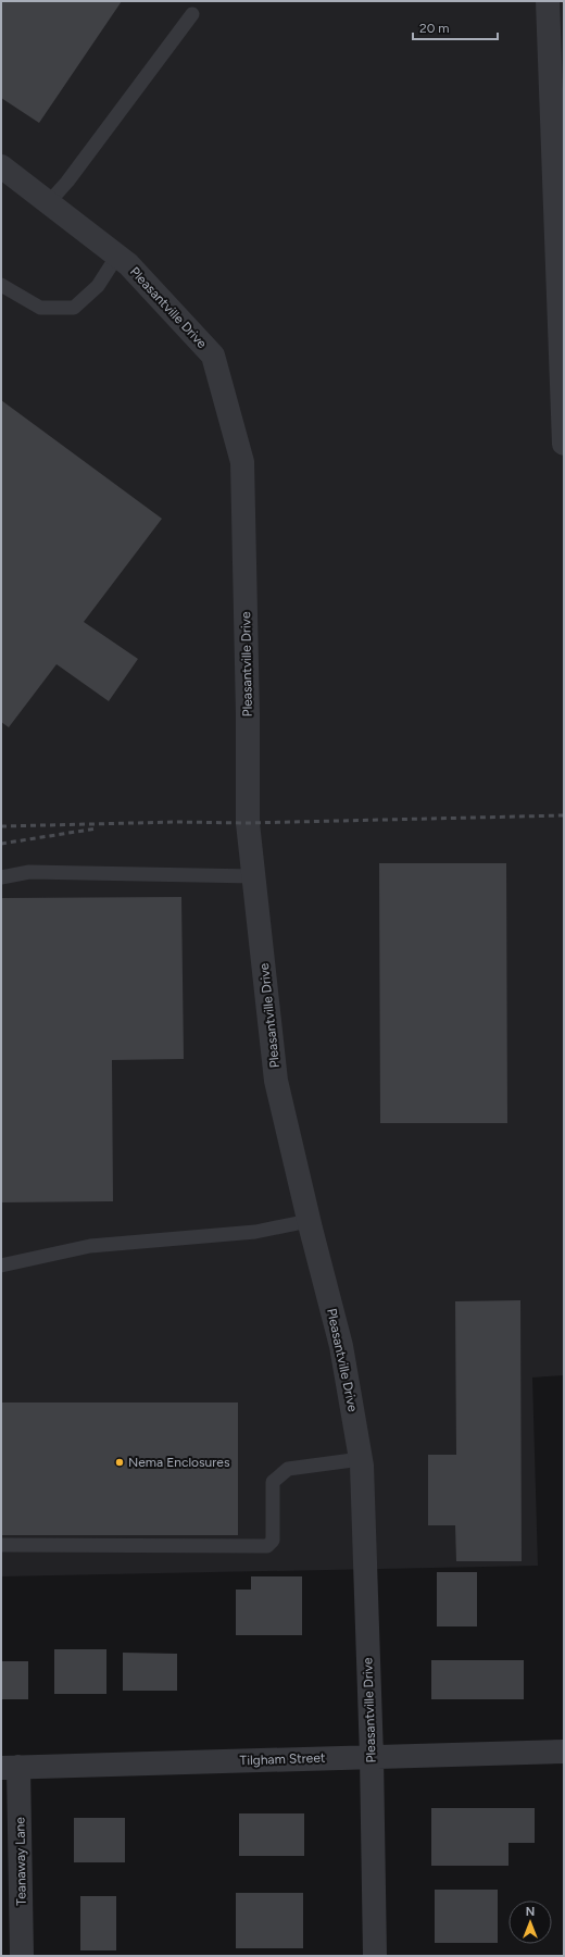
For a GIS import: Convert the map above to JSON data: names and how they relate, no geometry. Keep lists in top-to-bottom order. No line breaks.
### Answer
{"streets":{"street":["Pleasantville Drive","Tilgham Street","Teanaway Lane"]},"crossings":[["Pleasantville Drive","Tilgham Street"],["Tilgham Street","Teanaway Lane"]],"places":["Nema Enclosures"],"scale_bar":"20 m","north":"top"}
